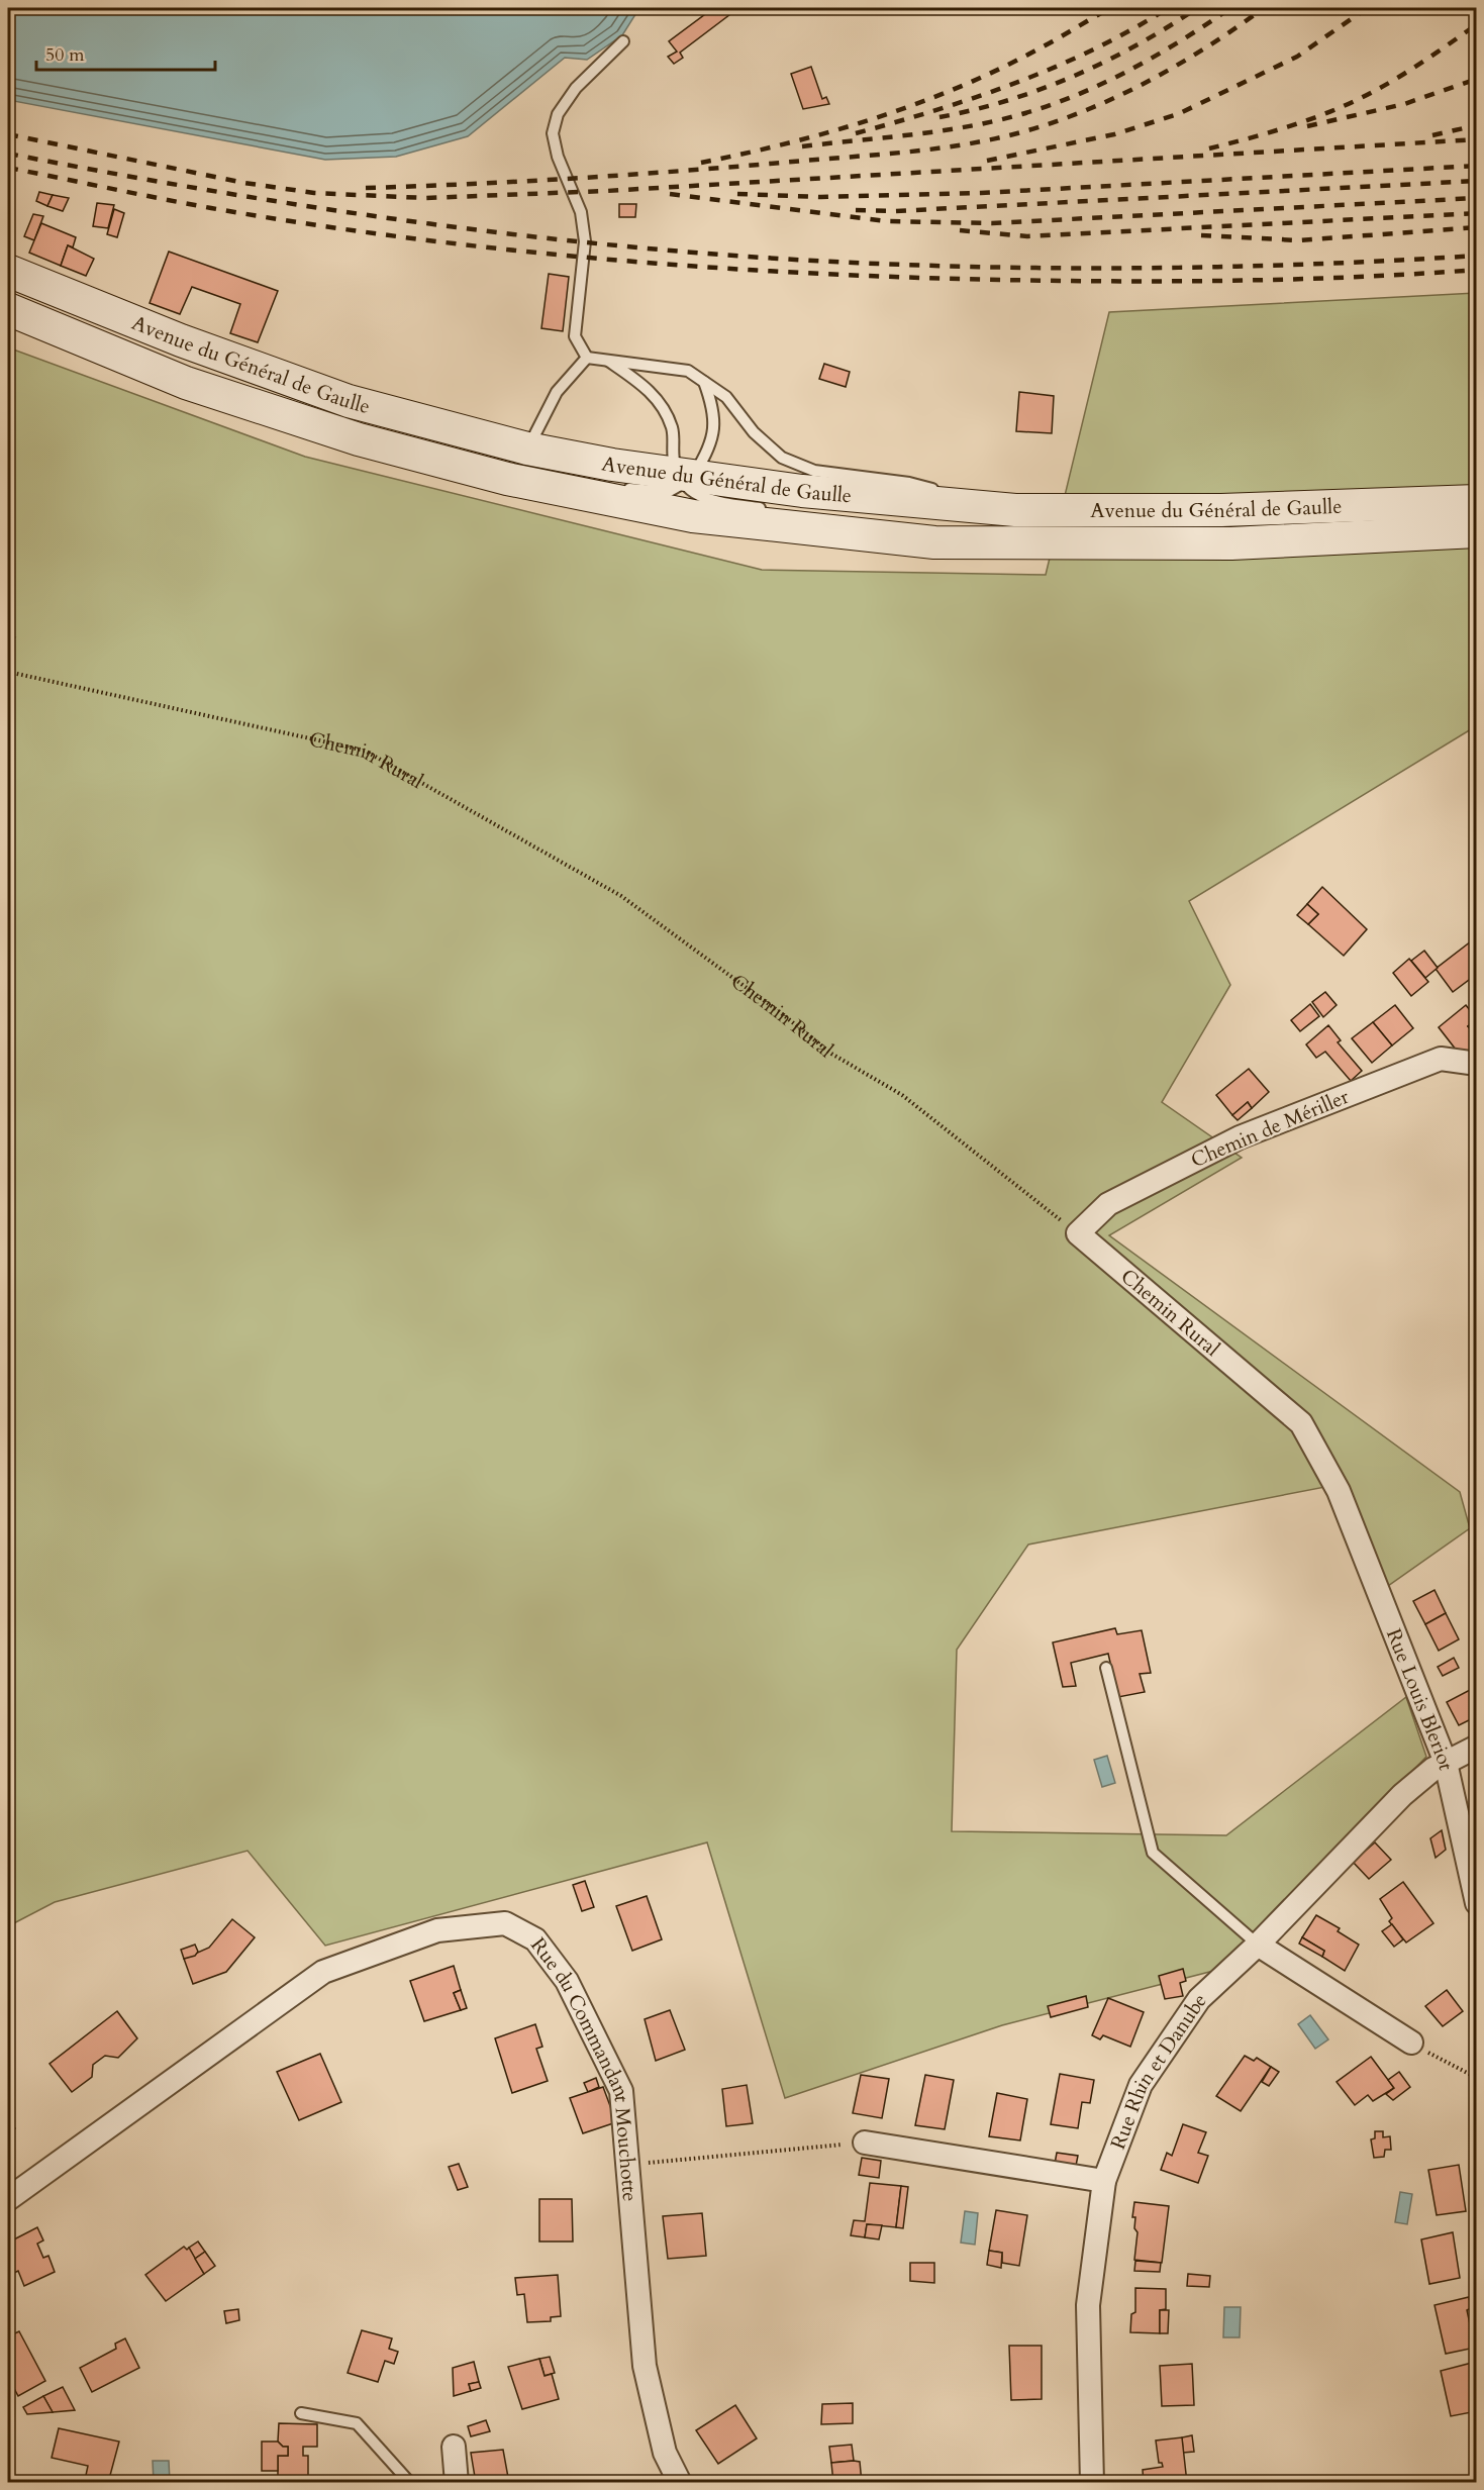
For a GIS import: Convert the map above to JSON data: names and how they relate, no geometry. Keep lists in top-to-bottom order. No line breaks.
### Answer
{"streets":{"main road":["Avenue du Général de Gaulle"],"street":["Chemin Rural","Chemin de Mériller","Rue Louis Bleriot","Rue du Commandant Mouchotte","Rue Rhin et Danube"]},"crossings":[["Chemin Rural","Chemin de Mériller"],["Chemin Rural","Rue Louis Bleriot"],["Rue Louis Bleriot","Rue Rhin et Danube"]],"scale_bar":"50 m"}
